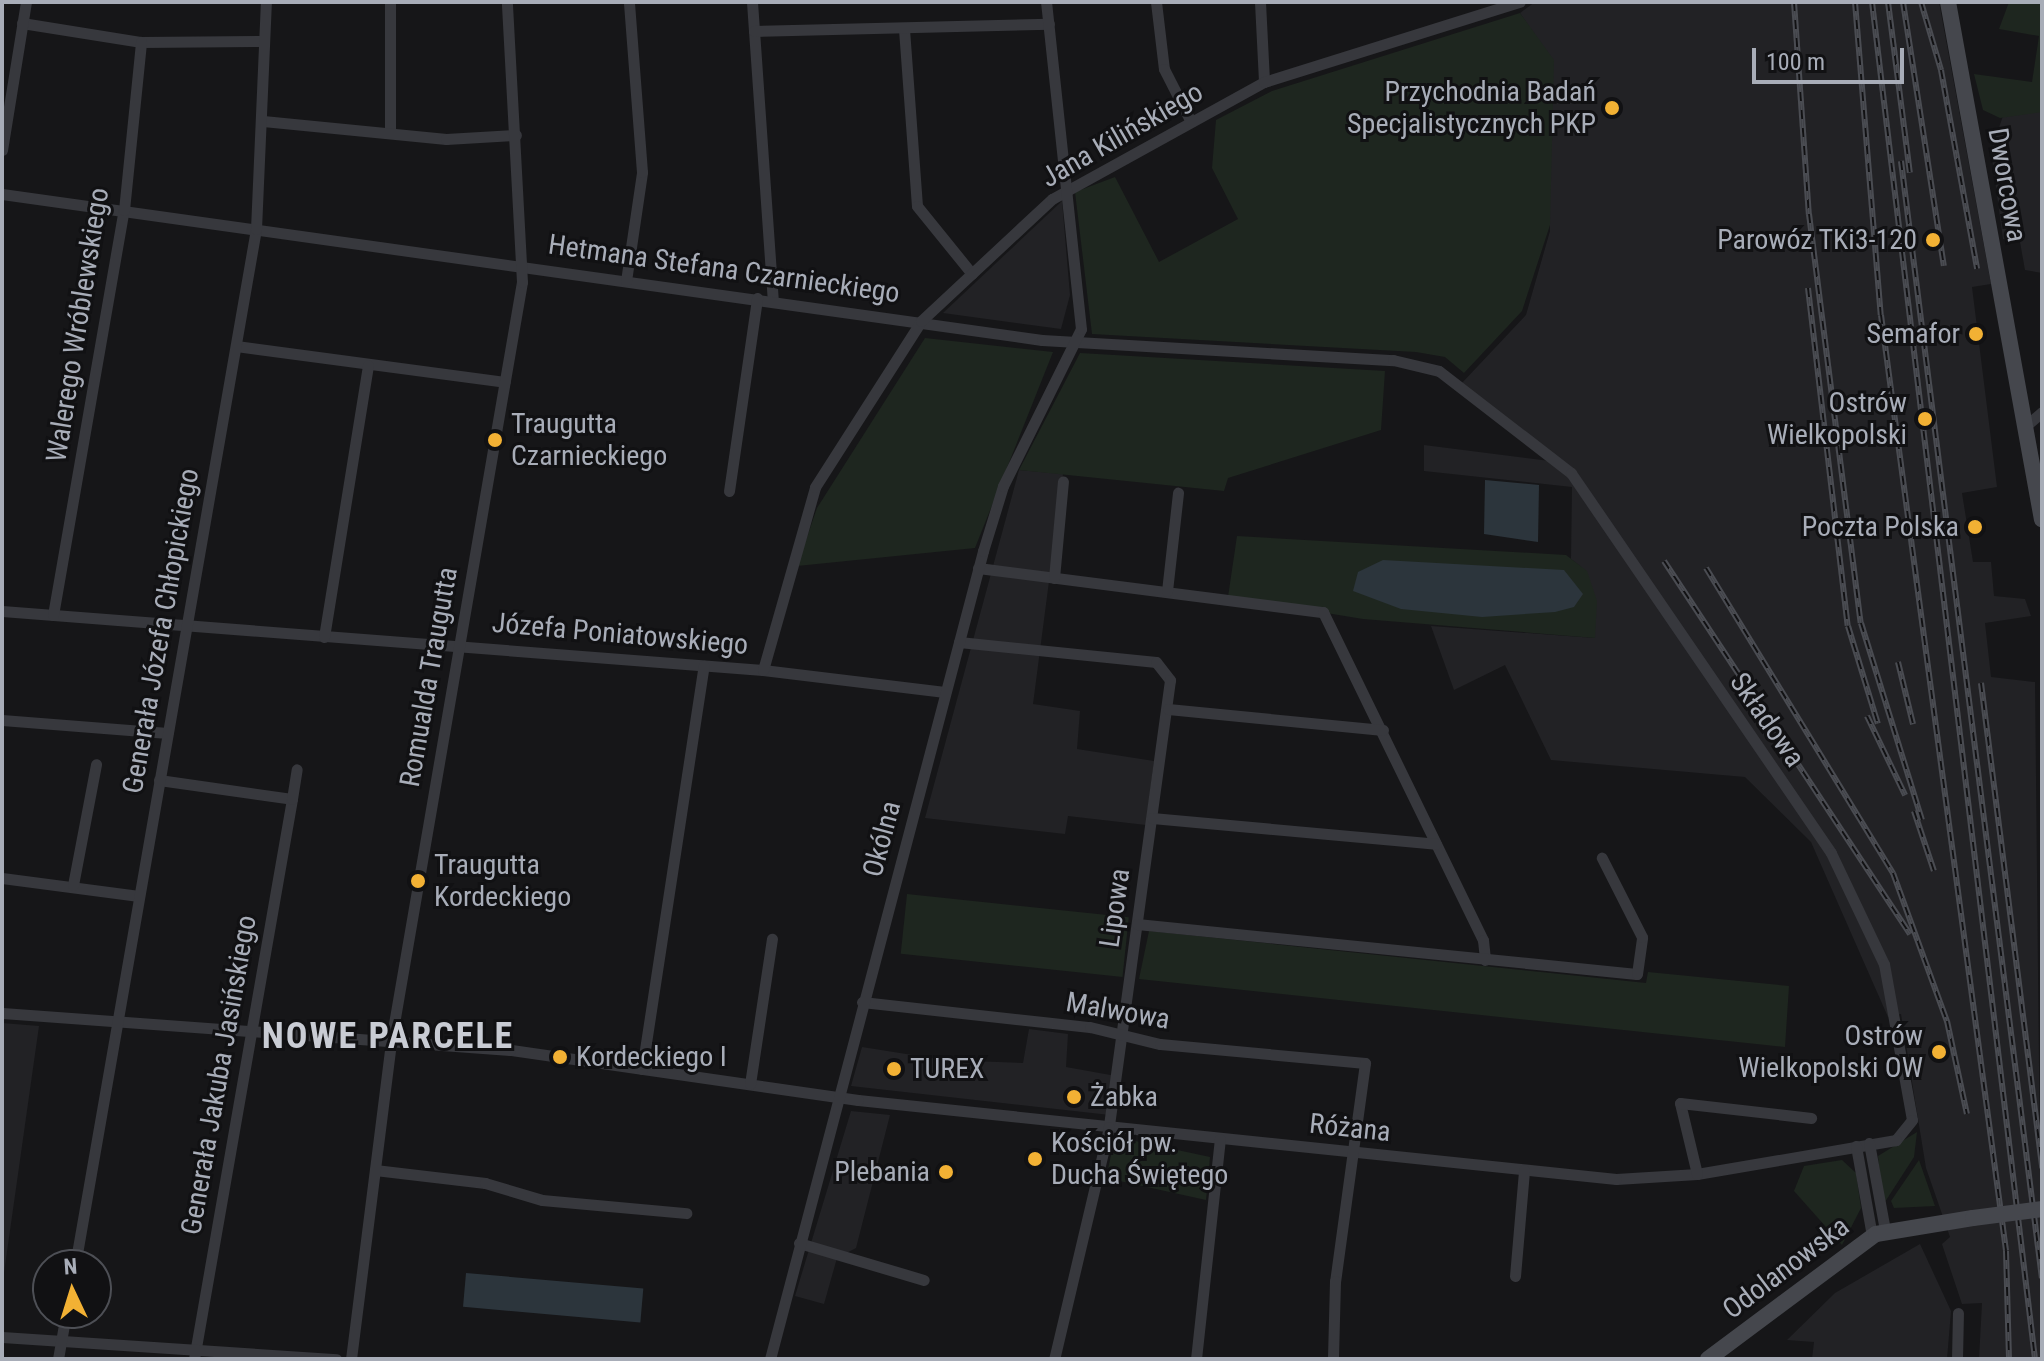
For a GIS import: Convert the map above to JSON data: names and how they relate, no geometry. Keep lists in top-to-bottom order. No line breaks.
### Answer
{"streets":{"main road":["Dworcowa","Odolanowska"],"street":["Jana Kilińskiego","Hetmana Stefana Czarnieckiego","Walerego Wróblewskiego","Generała Józefa Chłopickiego","Józefa Poniatowskiego","Romualda Traugutta","Składowa","Okólna","Lipowa","Malwowa","Generała Jakuba Jasińskiego","Różana"]},"crossings":[["Jana Kilińskiego","Hetmana Stefana Czarnieckiego"],["Jana Kilińskiego","Józefa Poniatowskiego"],["Jana Kilińskiego","Okólna"],["Hetmana Stefana Czarnieckiego","Walerego Wróblewskiego"],["Hetmana Stefana Czarnieckiego","Generała Józefa Chłopickiego"],["Hetmana Stefana Czarnieckiego","Romualda Traugutta"],["Hetmana Stefana Czarnieckiego","Składowa"],["Hetmana Stefana Czarnieckiego","Okólna"],["Walerego Wróblewskiego","Józefa Poniatowskiego"],["Generała Józefa Chłopickiego","Józefa Poniatowskiego"],["Generała Józefa Chłopickiego","Różana"],["Józefa Poniatowskiego","Romualda Traugutta"],["Józefa Poniatowskiego","Okólna"],["Romualda Traugutta","Różana"],["Składowa","Różana"],["Okólna","Lipowa"],["Okólna","Malwowa"],["Okólna","Różana"],["Lipowa","Malwowa"],["Lipowa","Różana"],["Malwowa","Różana"],["Generała Jakuba Jasińskiego","Różana"]],"districts":["NOWE PARCELE"],"places":["Przychodnia Badań Specjalistycznych PKP","Parowóz TKi3-120","Semafor","Ostrów Wielkopolski","Traugutta Czarnieckiego","Poczta Polska","Traugutta Kordeckiego","Ostrów Wielkopolski OW","Kordeckiego I","TUREX","Żabka","Kościół pw. Ducha Świętego","Plebania"],"scale_bar":"100 m","north":"top"}
